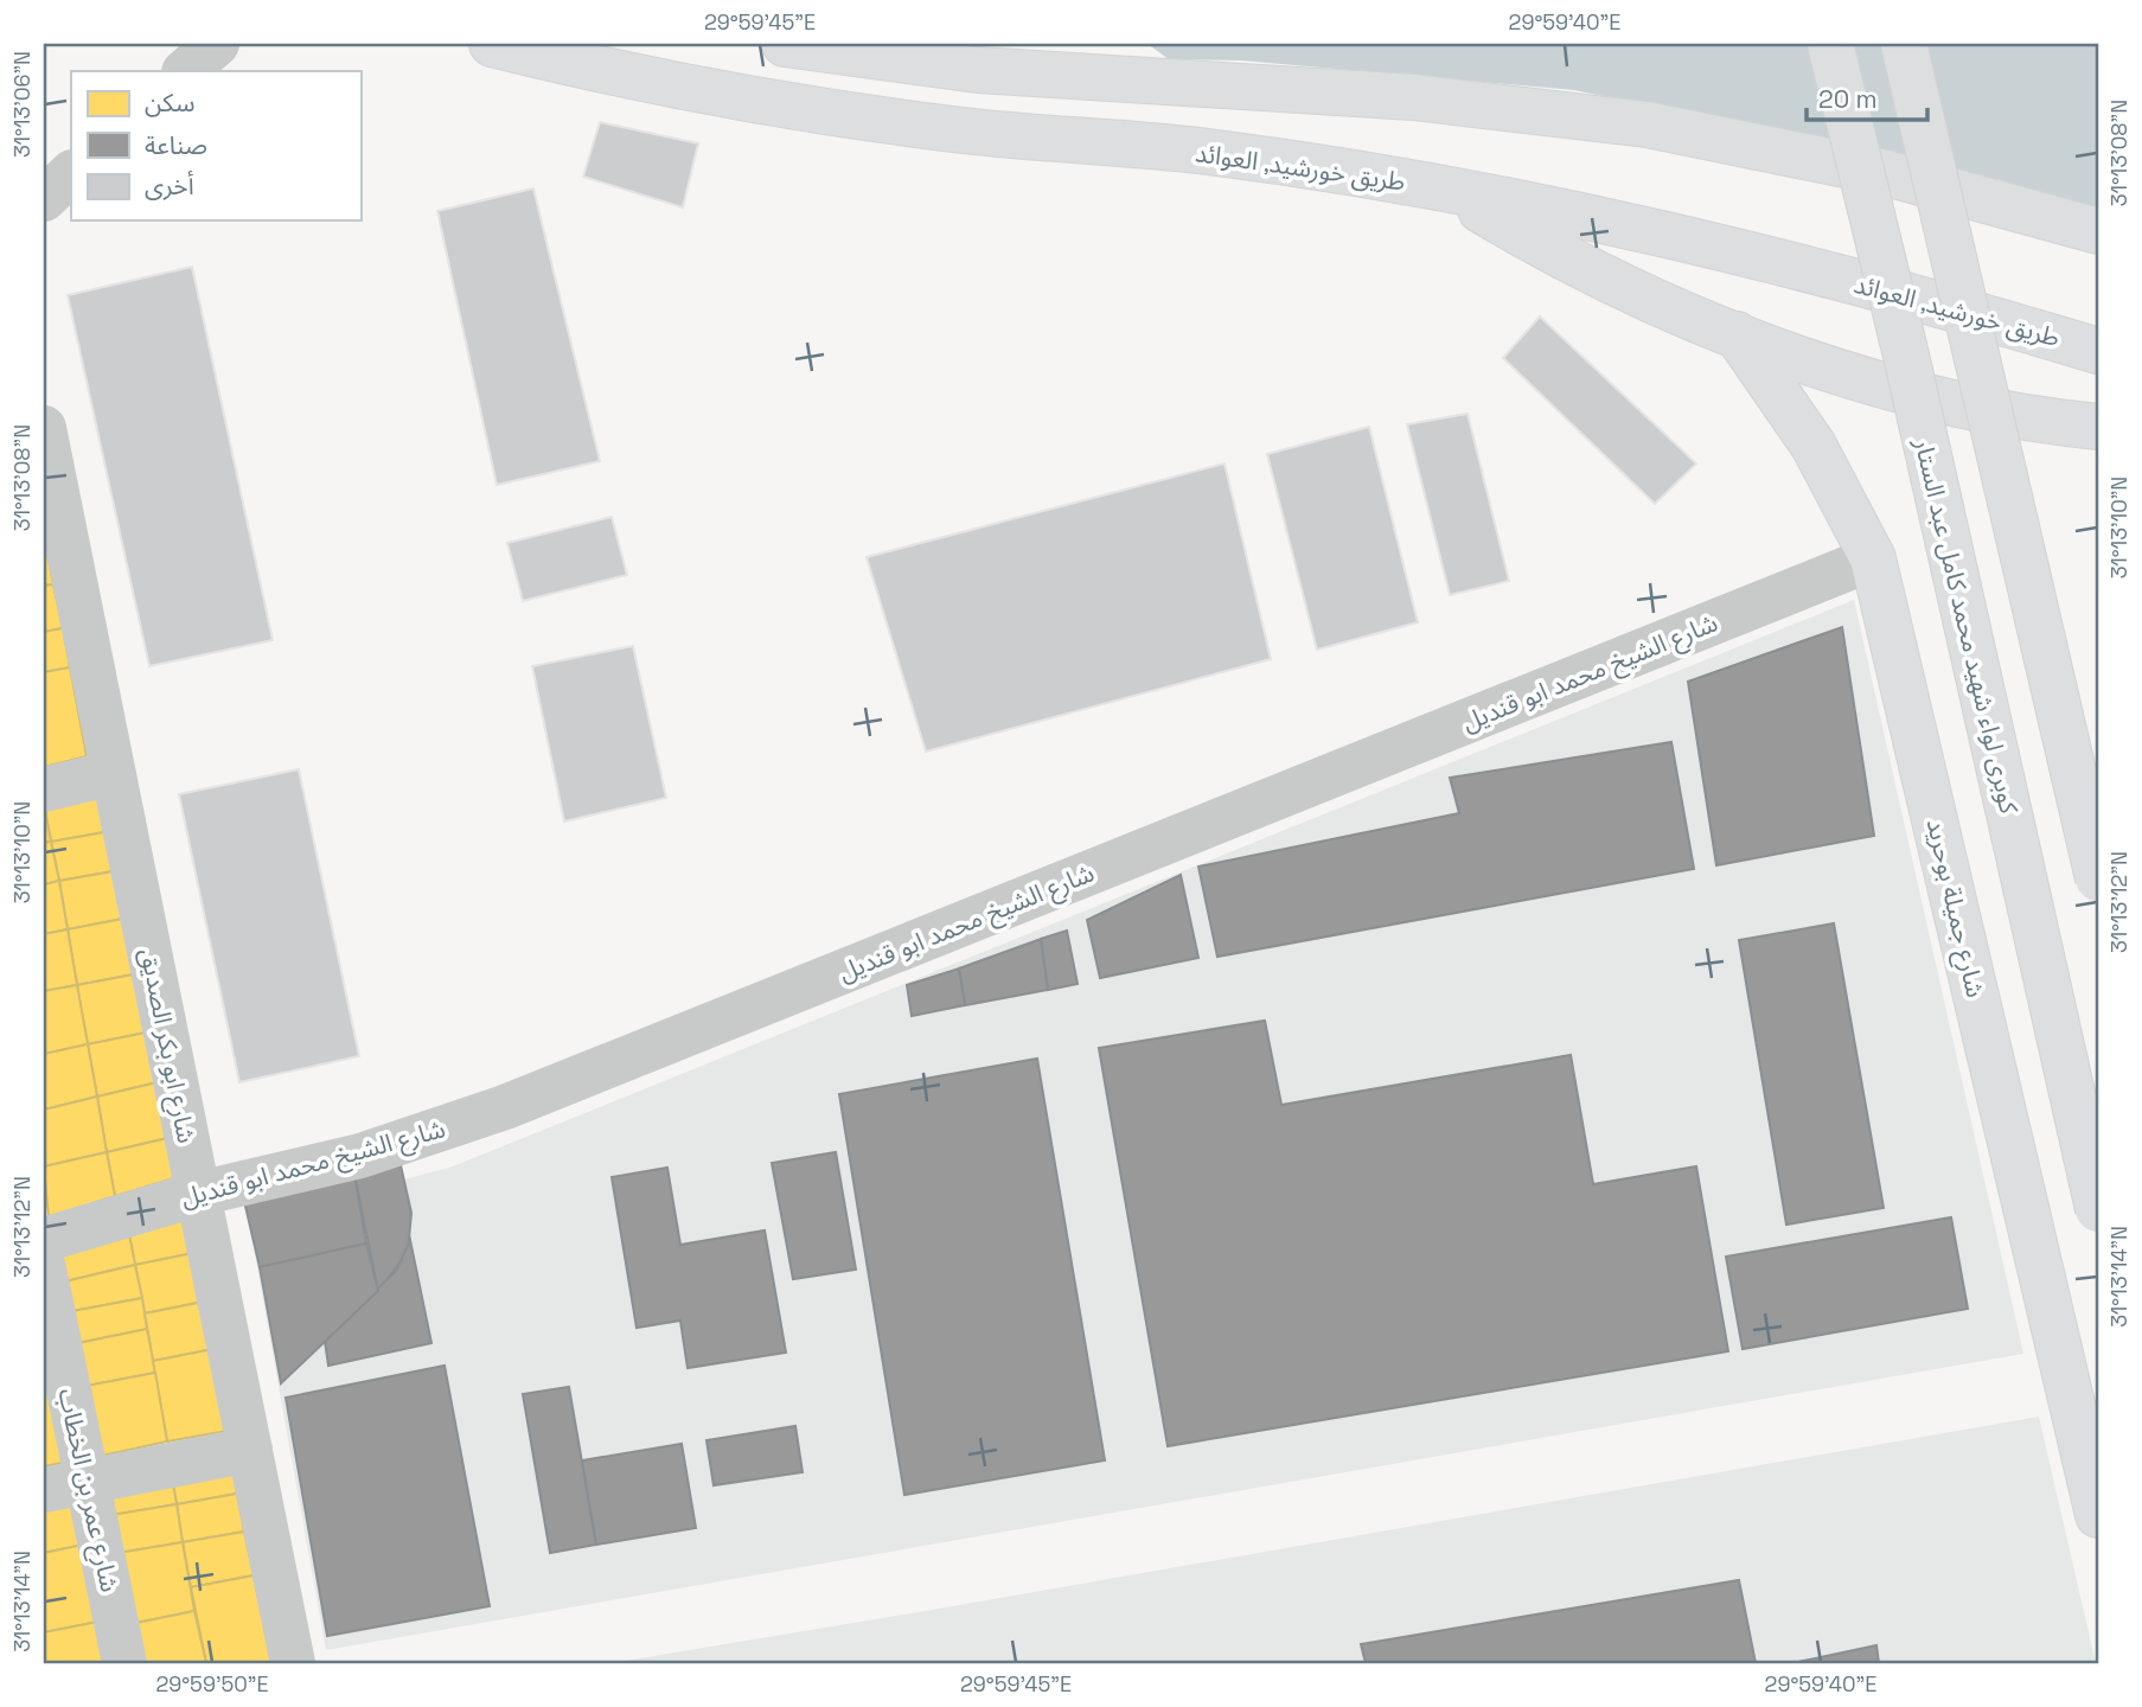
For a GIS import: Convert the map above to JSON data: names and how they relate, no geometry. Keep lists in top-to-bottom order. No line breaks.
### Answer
{"streets":{"main road":["طريق خورشيد, العوائد","كوبرى لواء شهيد محمد كامل عبد الستار","شارع جميلة بوحريد"],"street":["شارع الشيخ محمد ابو قنديل","شارع ابو بكر الصديق","شارع عمر بن الخطاب"]},"crossings":[["شارع الشيخ محمد ابو قنديل","شارع جميلة بوحريد"],["شارع الشيخ محمد ابو قنديل","شارع ابو بكر الصديق"]],"legend":["سكن","صناعة","أخرى"],"scale_bar":"20 m","coordinates":["29°59'45\"E","29°59'40\"E","31°13'06\"N","31°13'08\"N","31°13'10\"N","31°13'12\"N","31°13'14\"N","29°59'50\"E"]}
